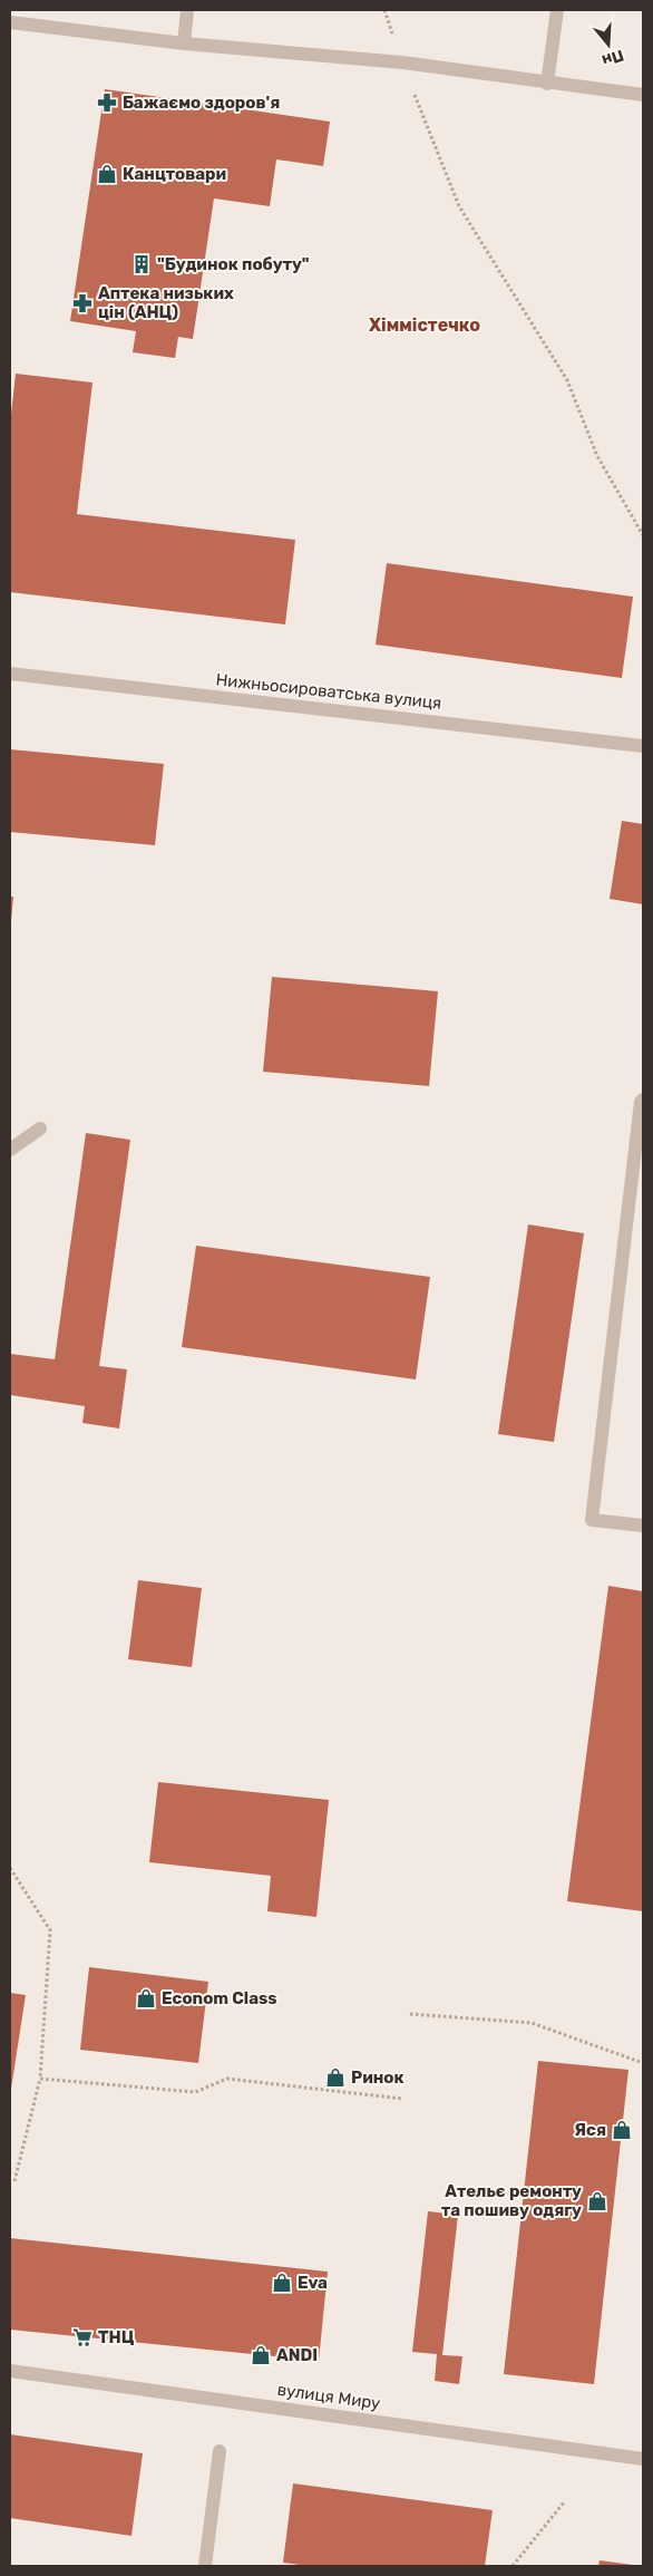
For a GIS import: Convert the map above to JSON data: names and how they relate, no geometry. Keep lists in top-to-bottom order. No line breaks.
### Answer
{"streets":{"street":["Нижньосироватська вулиця","вулиця Миру"]},"districts":["Хіммістечко"],"places":{"pharmacy":["Бажаємо здоров'я","Аптека низьких цін (АНЦ)"],"shop":["Канцтовари","Econom Class","Ринок","Яся","Ательє ремонту та пошиву одягу","Eva","ANDI"],"building":["\"Будинок побуту\""],"supermarket":["ТНЦ"]},"north":"bottom"}
